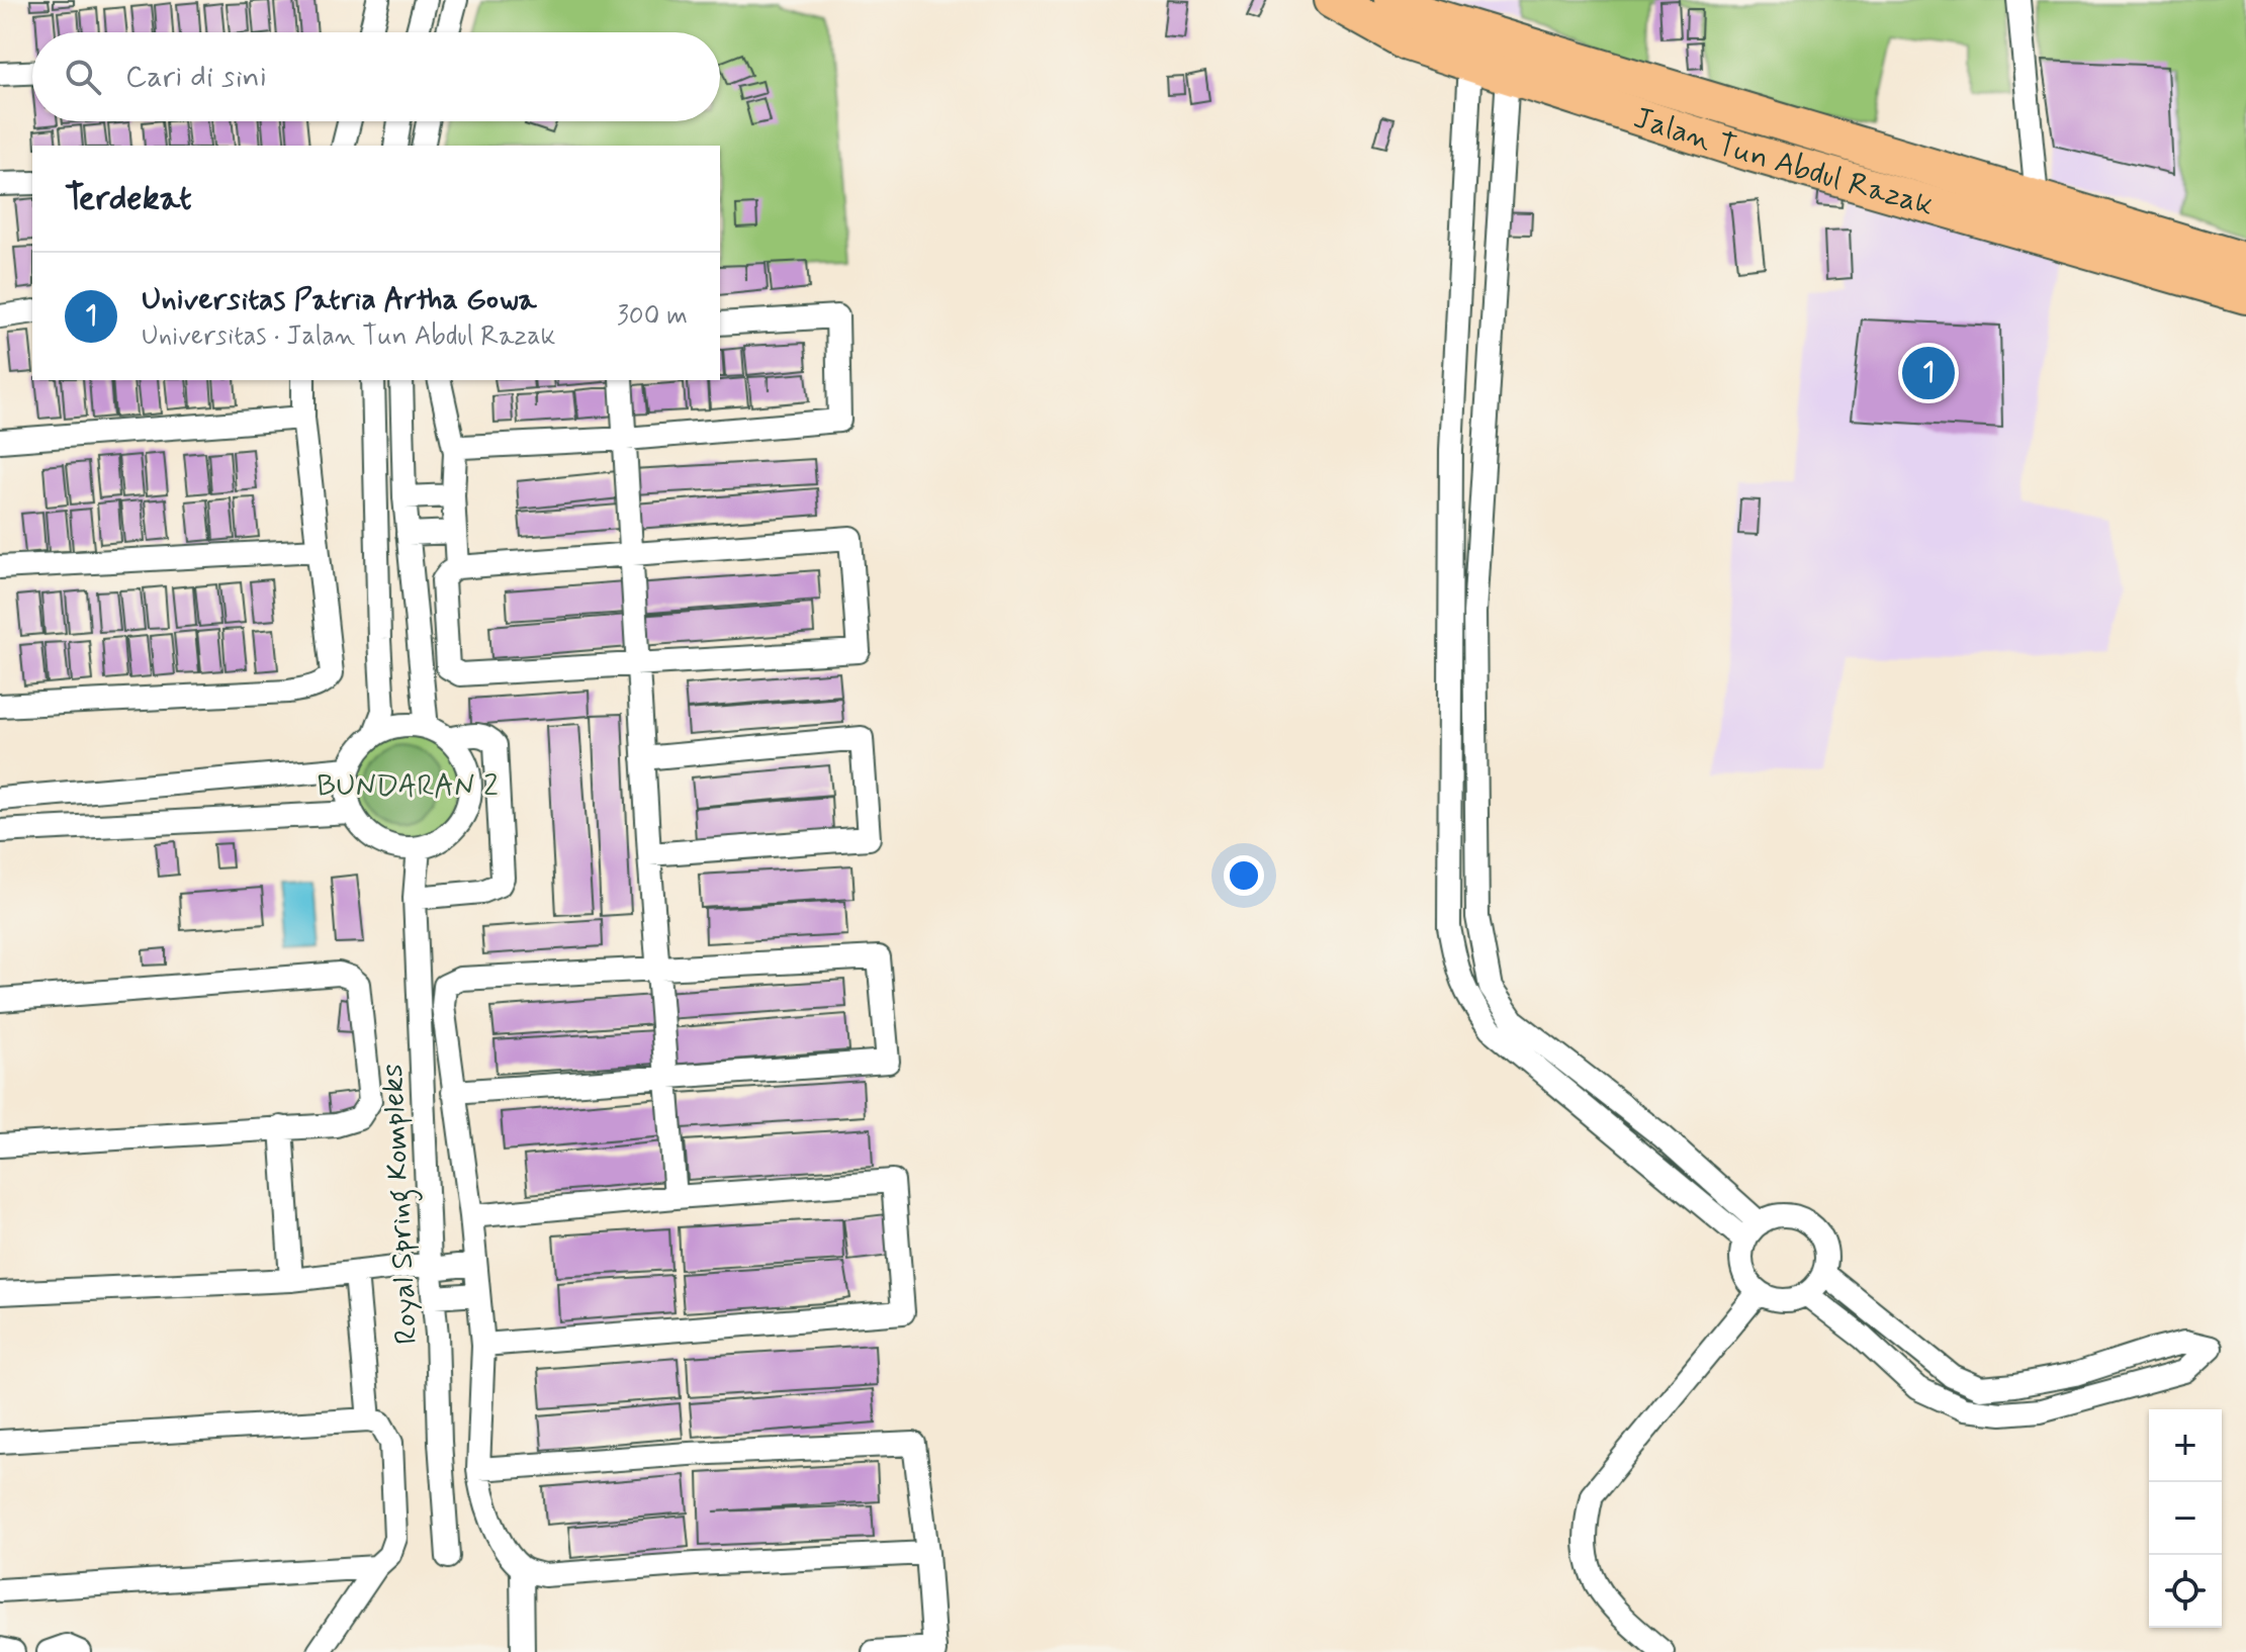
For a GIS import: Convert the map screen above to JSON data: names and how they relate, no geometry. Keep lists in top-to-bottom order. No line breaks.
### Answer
{"streets":{"main road":["Jalan Tun Abdul Razak"],"street":["Royal Spring Kompleks"]},"parks":["BUNDARAN 2"],"page":{"search":"Cari di sini","heading":"Terdekat","list":[{"mark":"1","name":"Universitas Patria Artha Gowa","note":"Universitas · Jalan Tun Abdul Razak","value":"300 m"}],"pins":"1","map_buttons":["+","−"]}}
